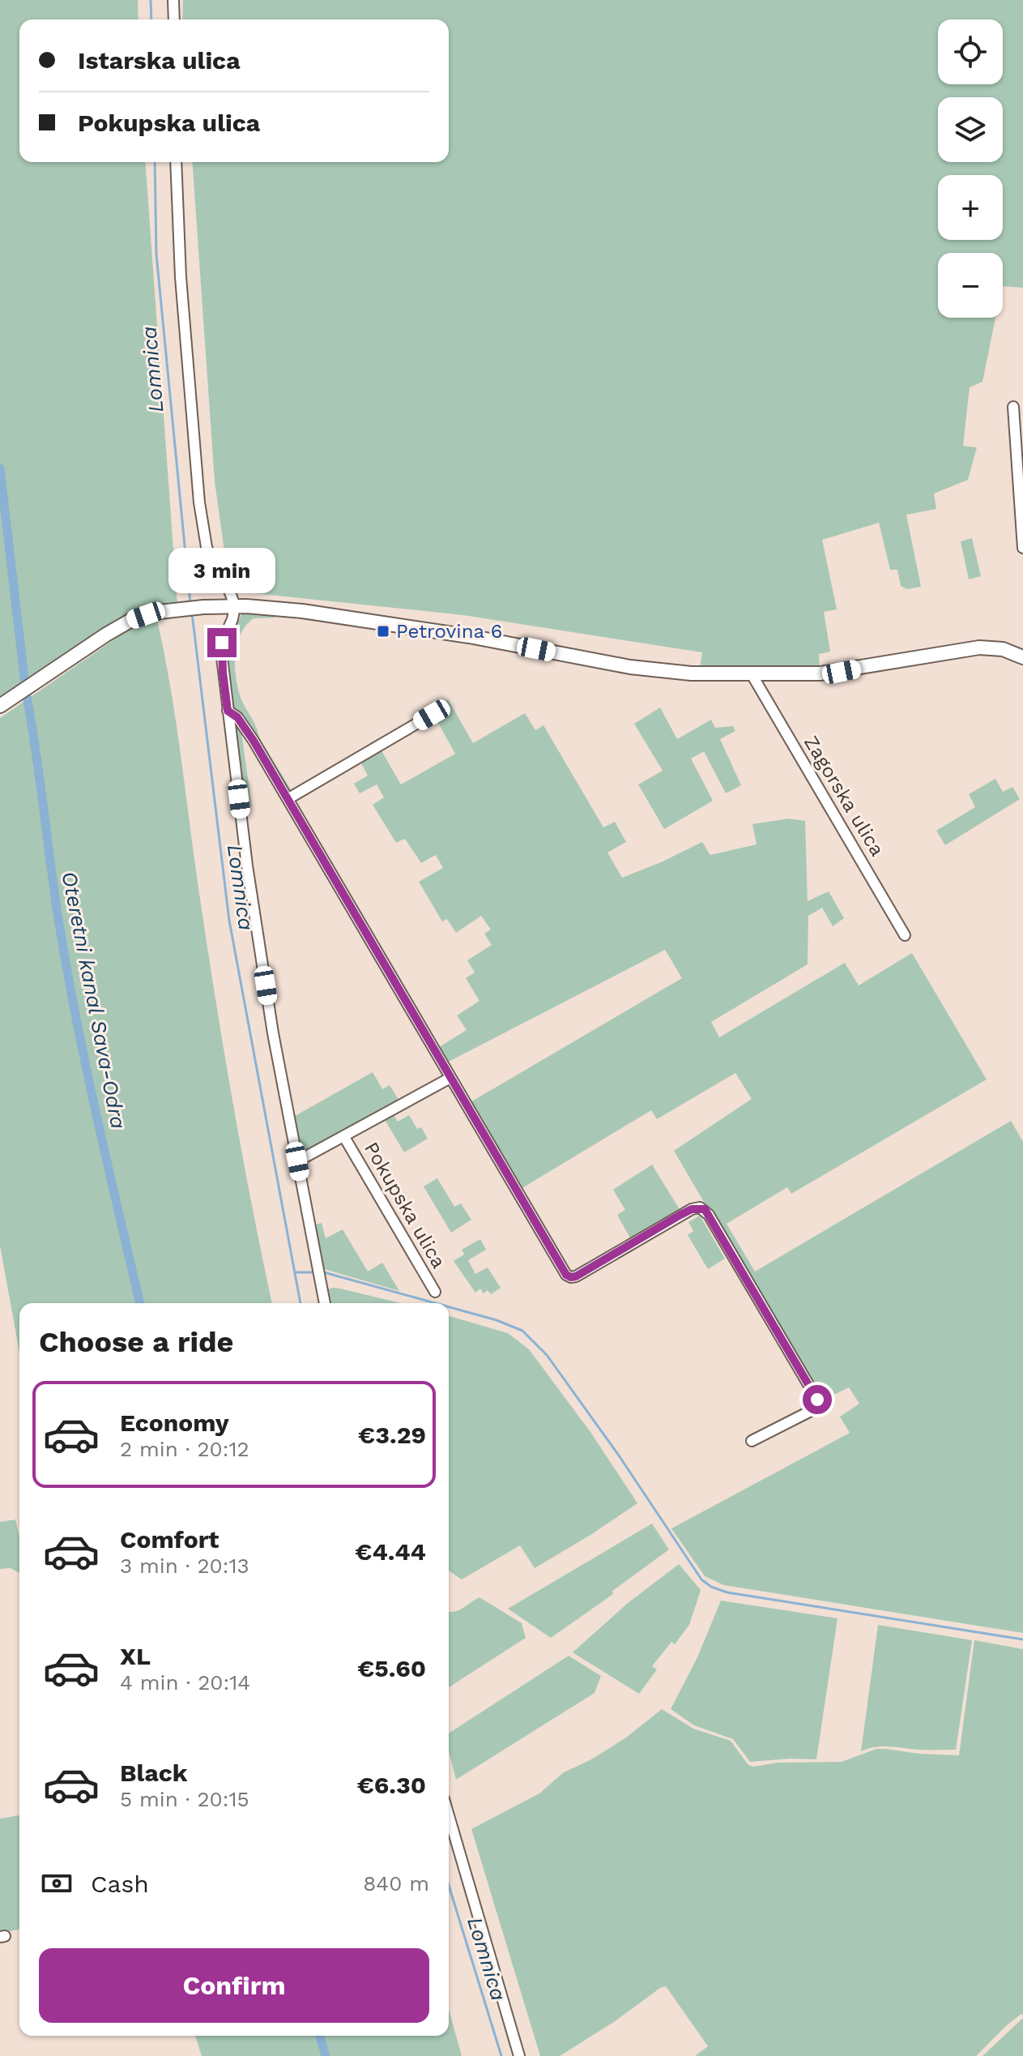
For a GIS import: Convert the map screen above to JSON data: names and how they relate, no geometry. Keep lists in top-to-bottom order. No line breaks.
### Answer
{"streets":{"street":["Zagorska ulica","Pokupska ulica"]},"water":["Lomnica","Oteretni kanal Sava-Odra"],"places":{"transit":["Petrovina 6"]},"page":{"map_buttons":["+","−"],"banner":["Istarska ulica","Pokupska ulica"],"bubble":"3 min","heading":"Choose a ride","list":[{"name":"Economy","note":"2 min · 20:12","value":"€3.29"},{"name":"Comfort","note":"3 min · 20:13","value":"€4.44"},{"name":"XL","note":"4 min · 20:14","value":"€5.60"},{"name":"Black","note":"5 min · 20:15","value":"€6.30"}],"pay":["Cash","840 m"],"buttons":"Confirm"}}
